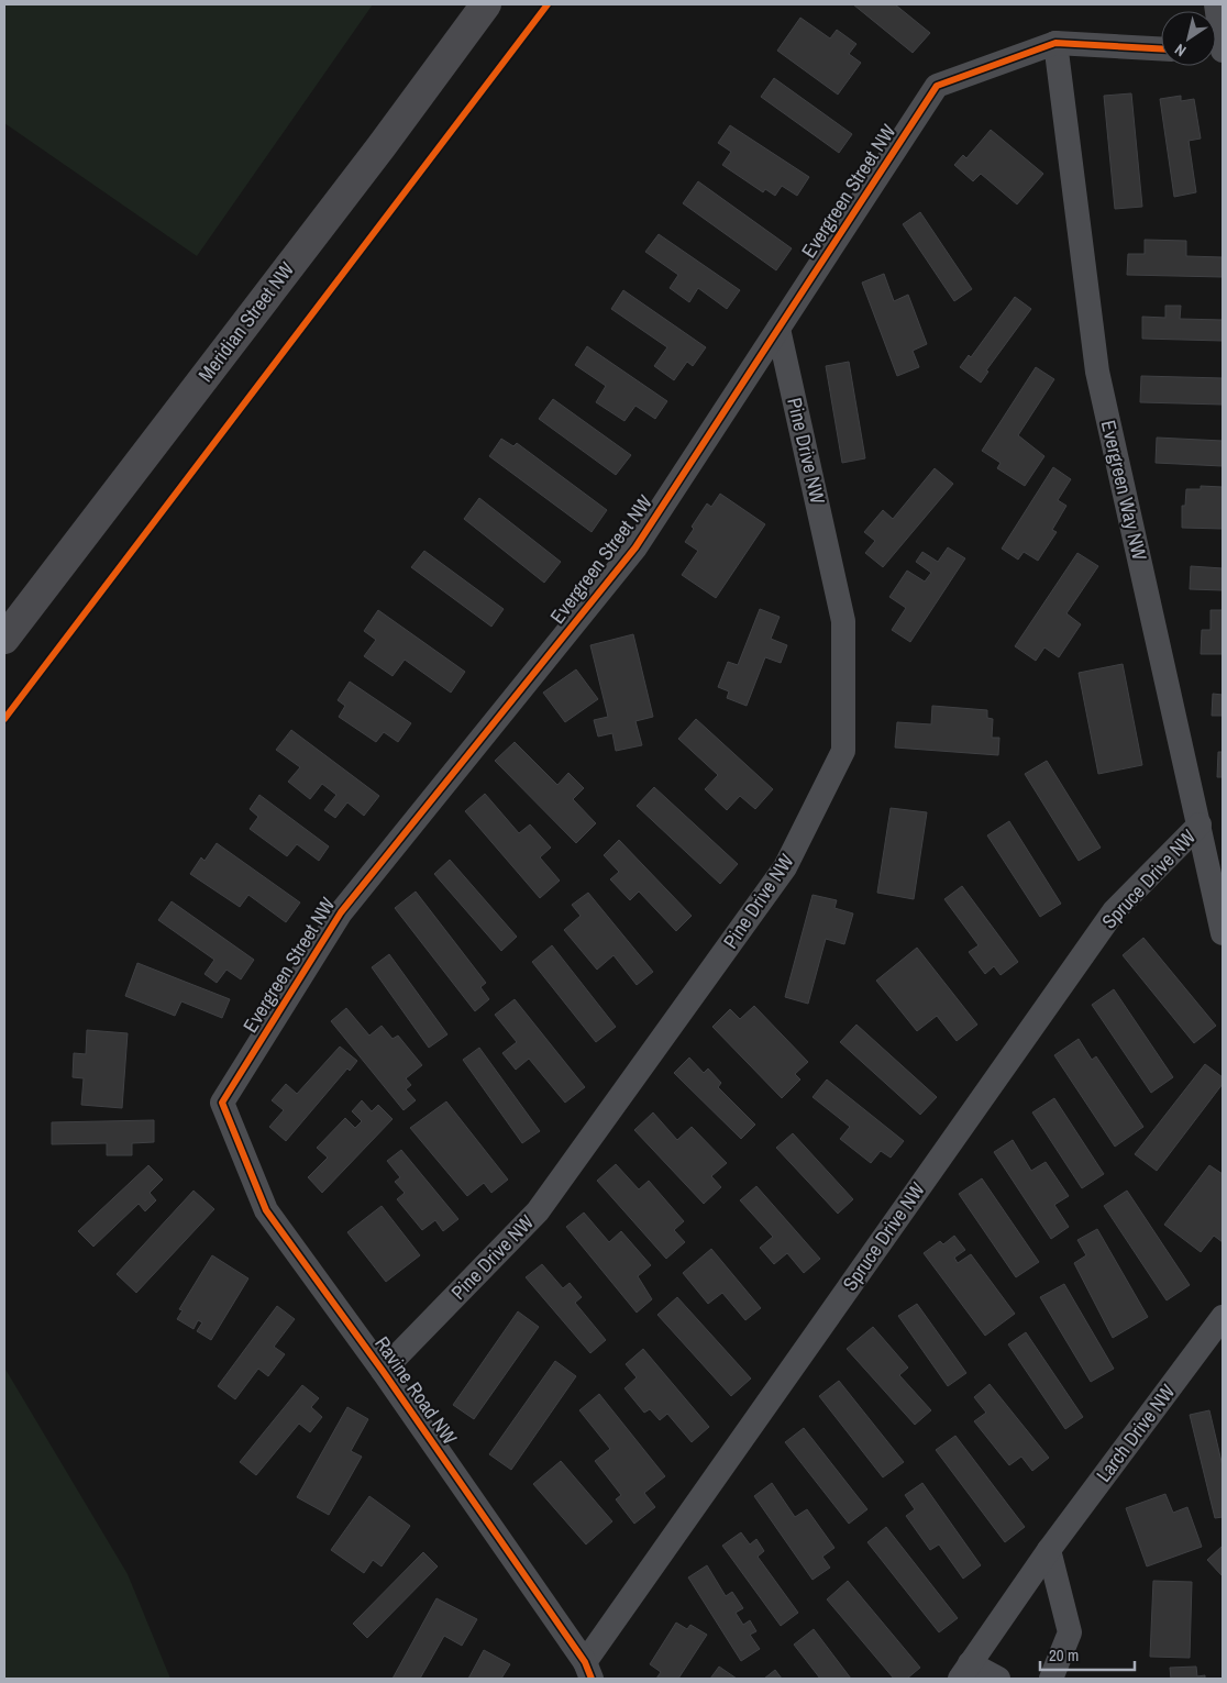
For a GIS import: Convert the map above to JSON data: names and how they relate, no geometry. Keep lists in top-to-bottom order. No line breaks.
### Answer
{"streets":{"street":["Evergreen Street NW","Meridian Street NW","Pine Drive NW","Evergreen Way NW","Spruce Drive NW","Ravine Road NW","Larch Drive NW"]},"crossings":[["Evergreen Street NW","Pine Drive NW"],["Evergreen Street NW","Evergreen Way NW"],["Evergreen Street NW","Ravine Road NW"],["Pine Drive NW","Ravine Road NW"],["Evergreen Way NW","Spruce Drive NW"],["Spruce Drive NW","Ravine Road NW"]],"scale_bar":"20 m","north":"bottom left"}
